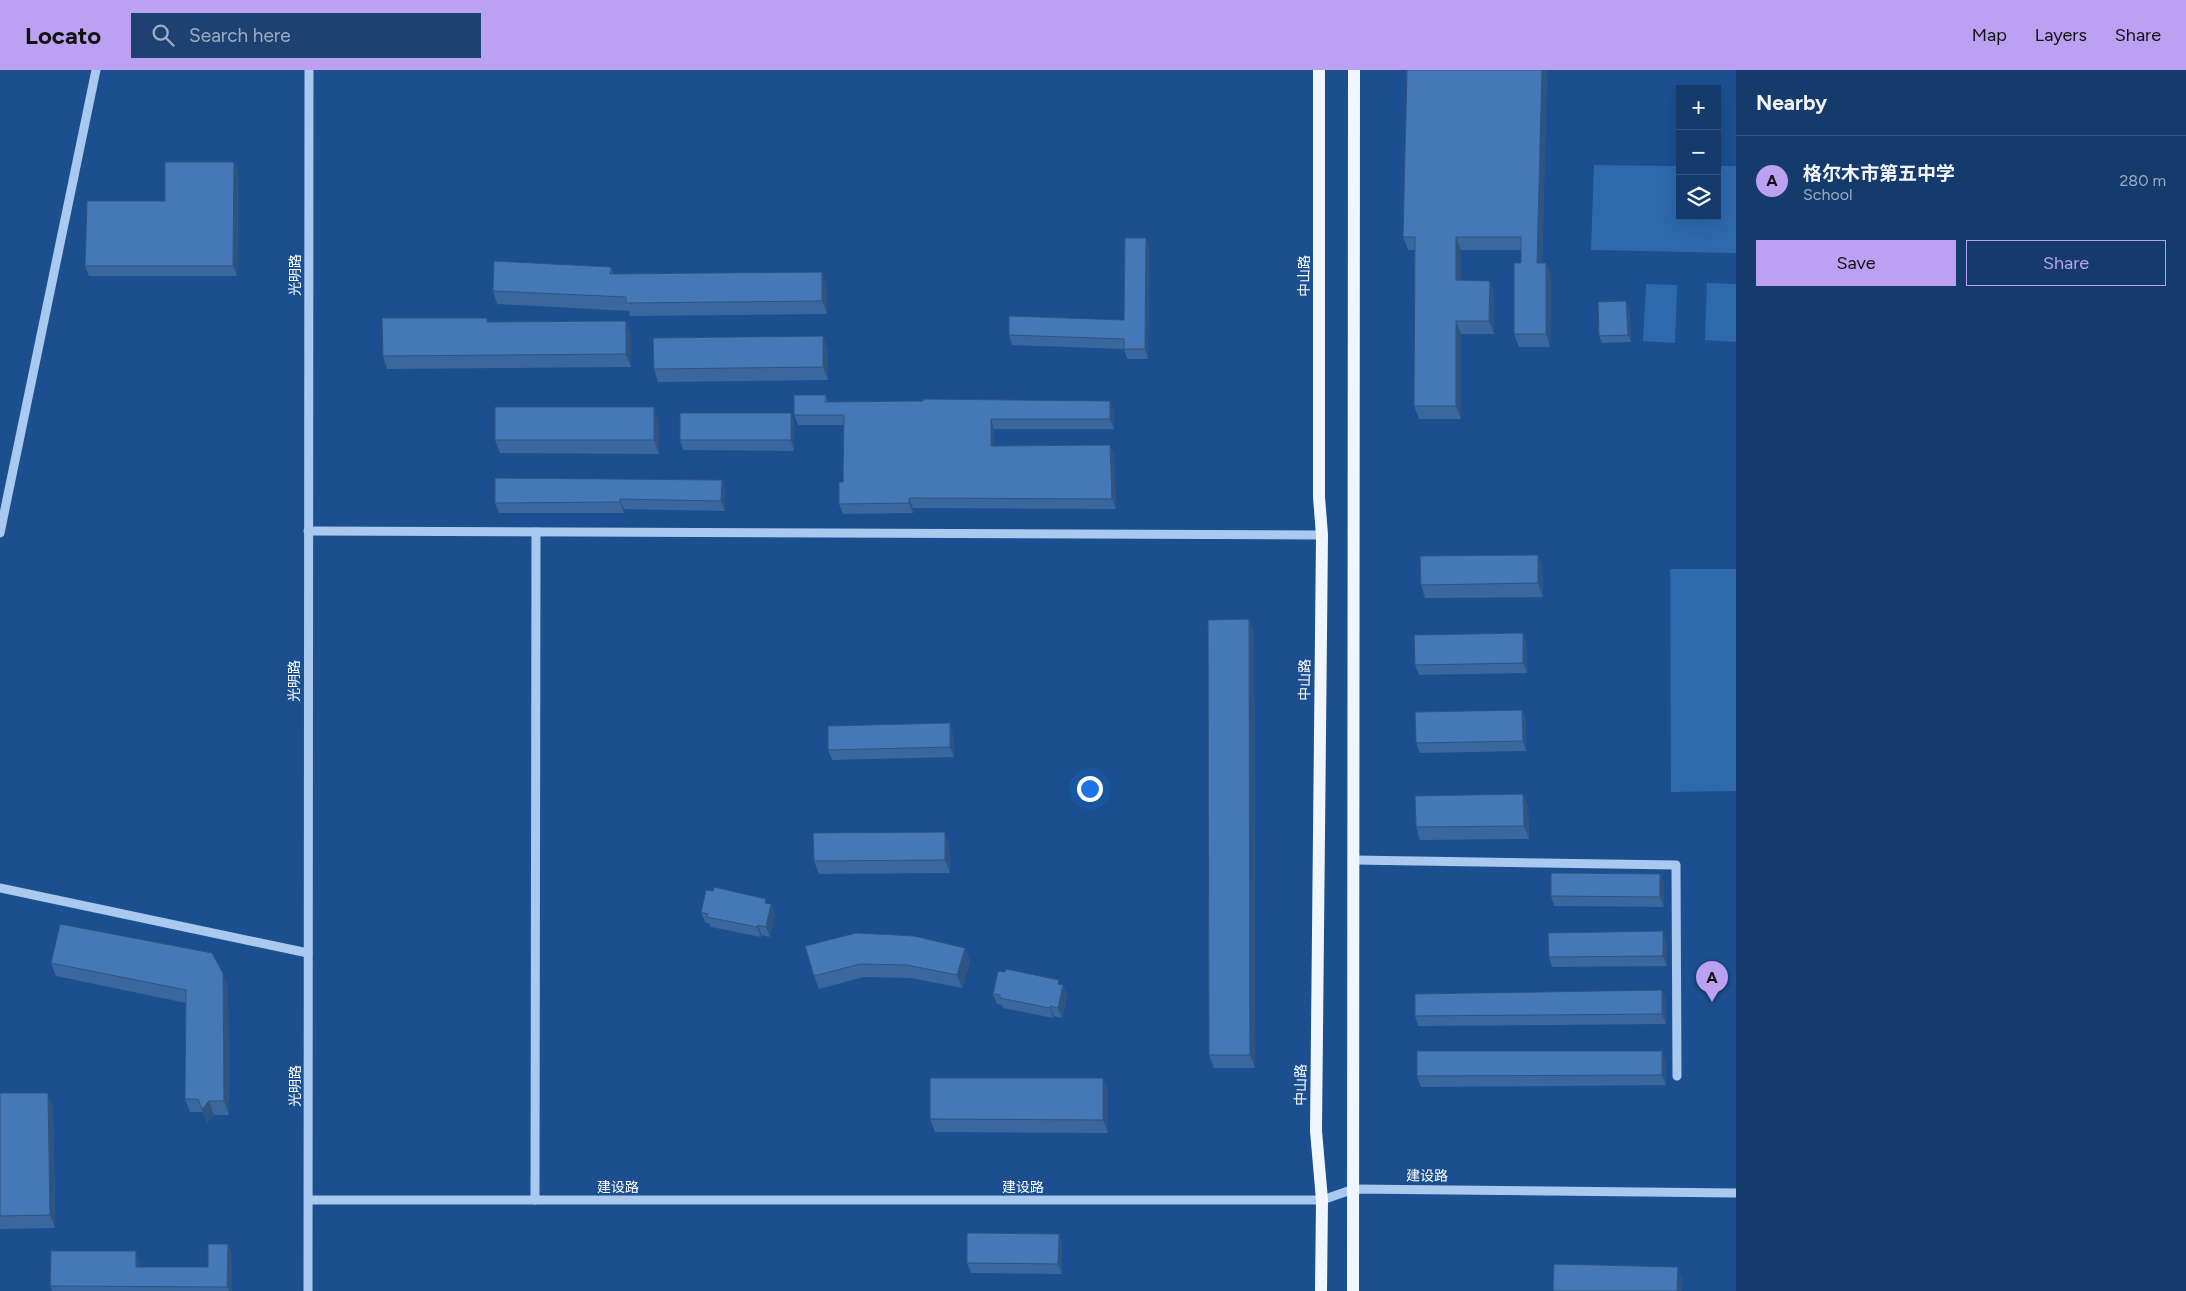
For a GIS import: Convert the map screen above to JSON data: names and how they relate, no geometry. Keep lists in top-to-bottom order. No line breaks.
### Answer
{"streets":{"main road":["中山路"],"street":["光明路","建设路"]},"crossings":[["光明路","建设路"],["中山路","建设路"]],"page":{"header":"Locato","search":"Search here","nav":["Map","Layers","Share"],"heading":"Nearby","map_buttons":["+","−"],"list":[{"mark":"A","name":"格尔木市第五中学","note":"School","value":"280 m"}],"buttons":["Save","Share"],"pins":"A"}}
